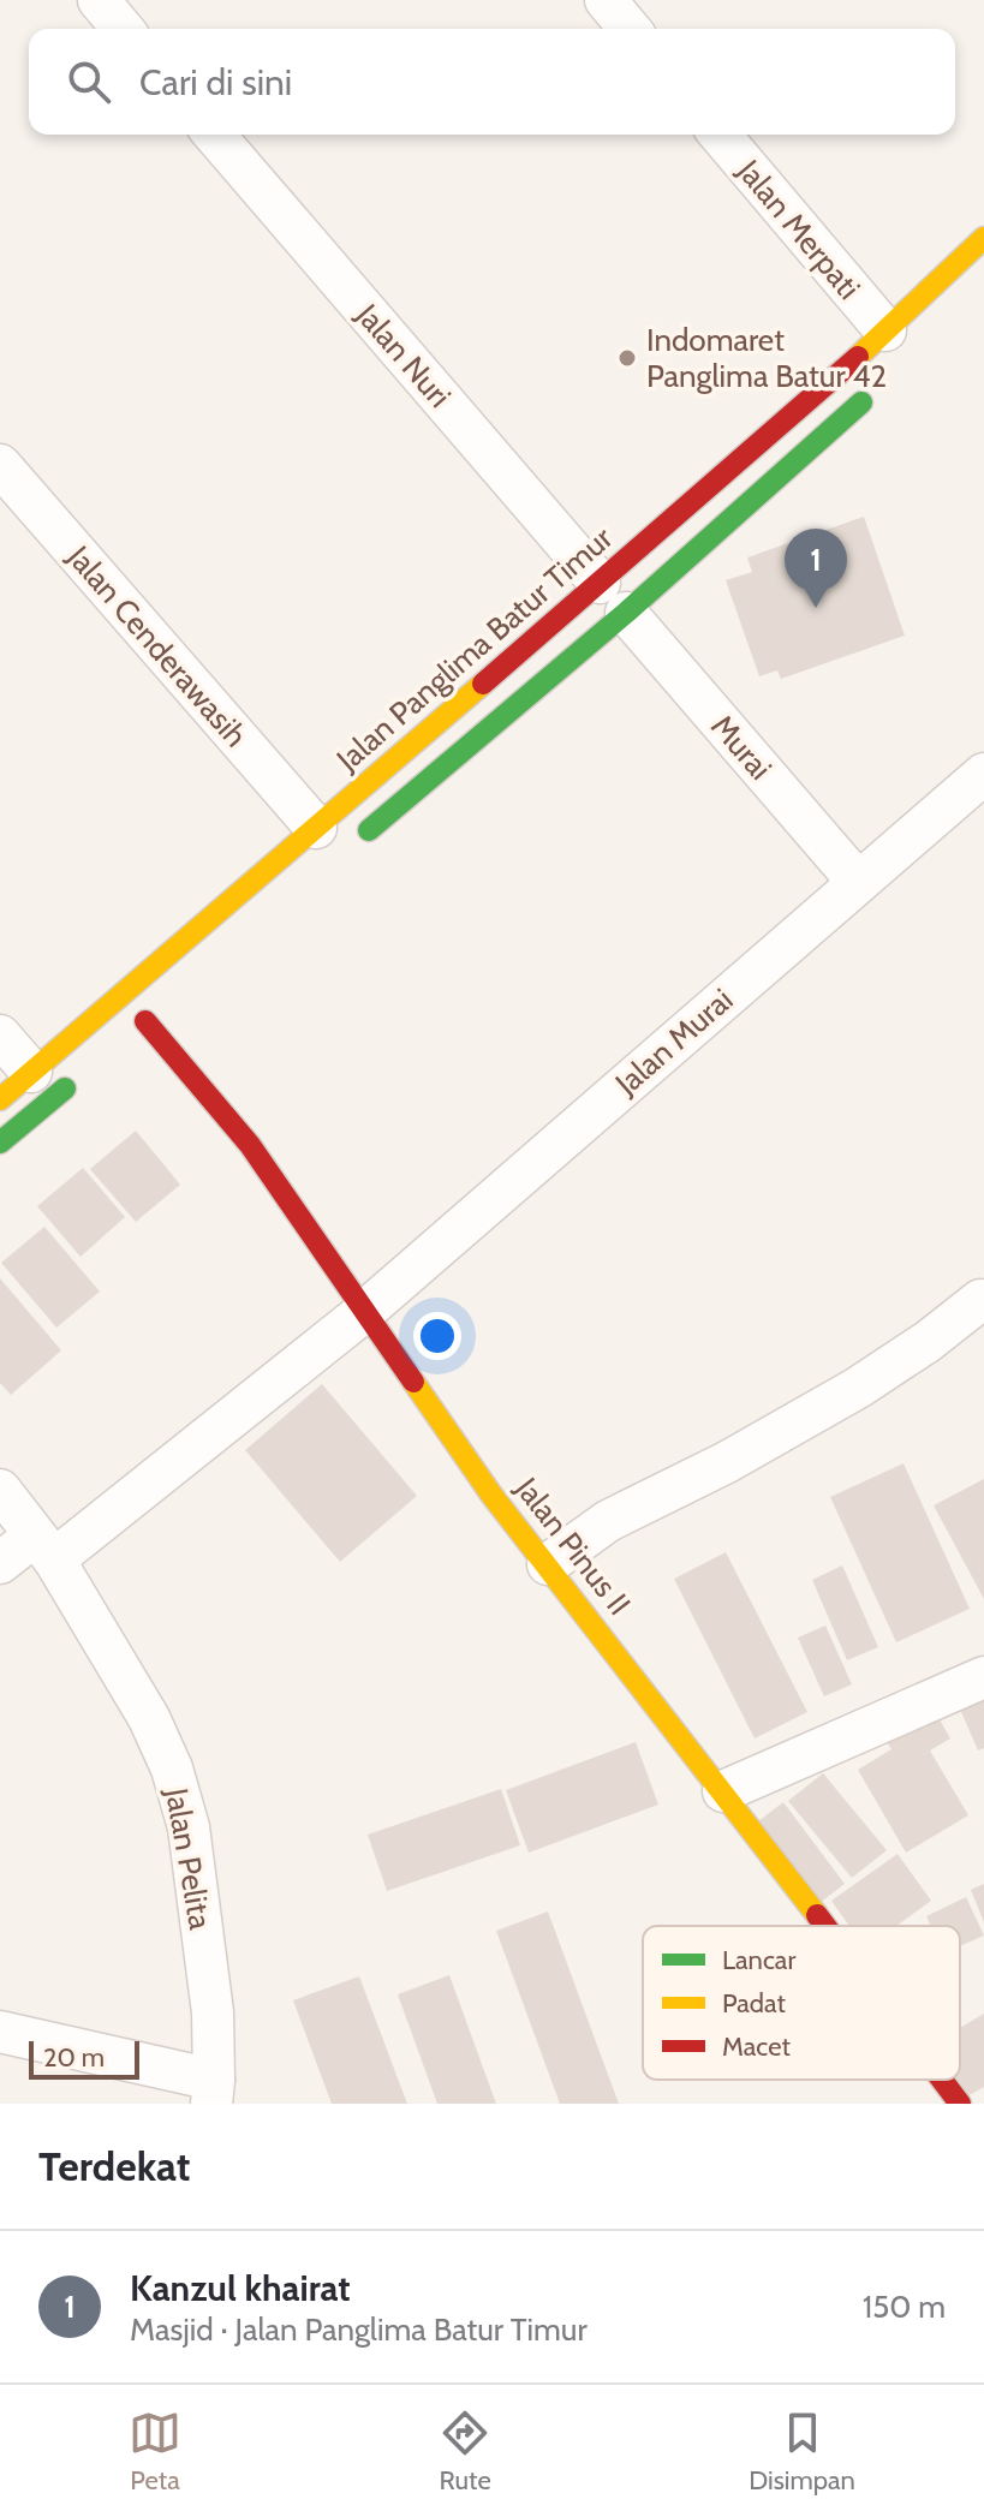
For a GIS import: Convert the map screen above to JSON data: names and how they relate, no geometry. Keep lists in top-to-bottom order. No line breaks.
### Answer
{"streets":{"main road":["Jalan Panglima Batur Timur","Jalan Pinus II"],"street":["Jalan Merpati","Jalan Nuri","Jalan Cenderawasih","Murai","Jalan Murai","Jalan Pelita"]},"crossings":[["Jalan Merpati","Jalan Panglima Batur Timur"],["Jalan Nuri","Jalan Panglima Batur Timur"],["Jalan Nuri","Murai"],["Jalan Cenderawasih","Jalan Panglima Batur Timur"],["Jalan Panglima Batur Timur","Murai"],["Murai","Jalan Murai"],["Jalan Murai","Jalan Pinus II"],["Jalan Murai","Jalan Pelita"]],"places":["Indomaret Panglima Batur 42"],"legend":["Lancar","Padat","Macet"],"scale_bar":"20 m","page":{"search":"Cari di sini","pins":"1","scale":"20 m","heading":"Terdekat","list":[{"mark":"1","name":"Kanzul khairat","note":"Masjid · Jalan Panglima Batur Timur","value":"150 m"}],"nav":["Peta","Rute","Disimpan"]}}
